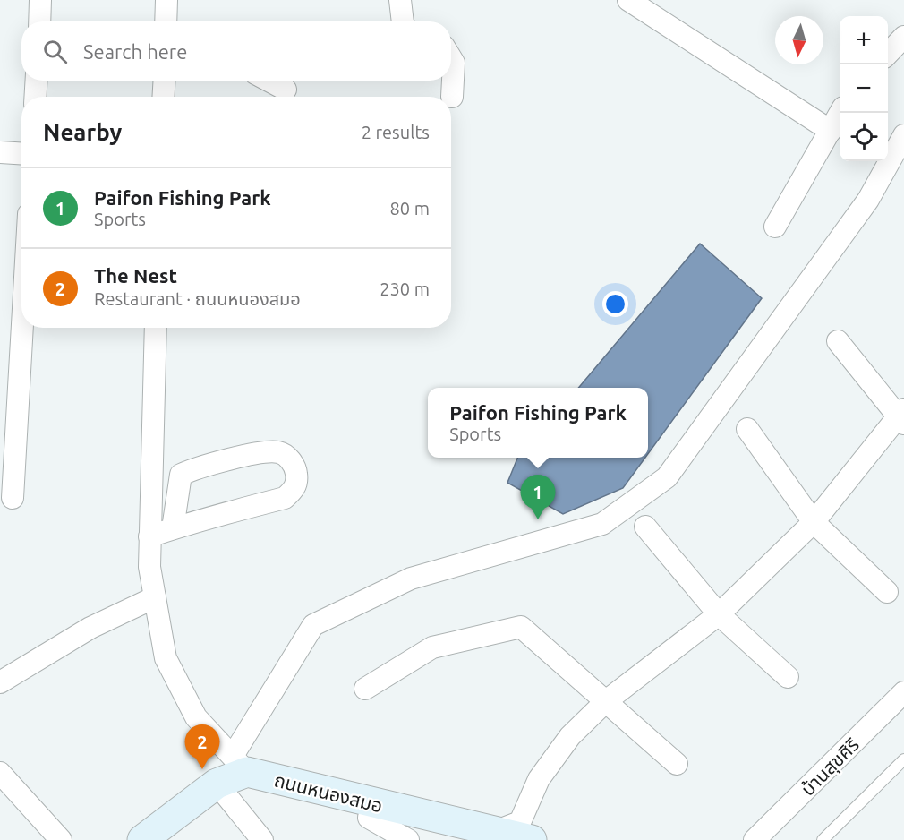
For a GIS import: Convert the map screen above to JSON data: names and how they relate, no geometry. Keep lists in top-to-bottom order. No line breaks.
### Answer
{"streets":{"street":["บ้านสุขศิริ","ถนนหนองสมอ"]},"north":"bottom","page":{"map_buttons":["+","−"],"search":"Search here","heading":["Nearby","2 results"],"list":[{"mark":"1","name":"Paifon Fishing Park","note":"Sports","value":"80 m"},{"mark":"2","name":"The Nest","note":"Restaurant · ถนนหนองสมอ","value":"230 m"}],"popup":["Paifon Fishing Park","Sports"],"pins":["1","2"]}}
